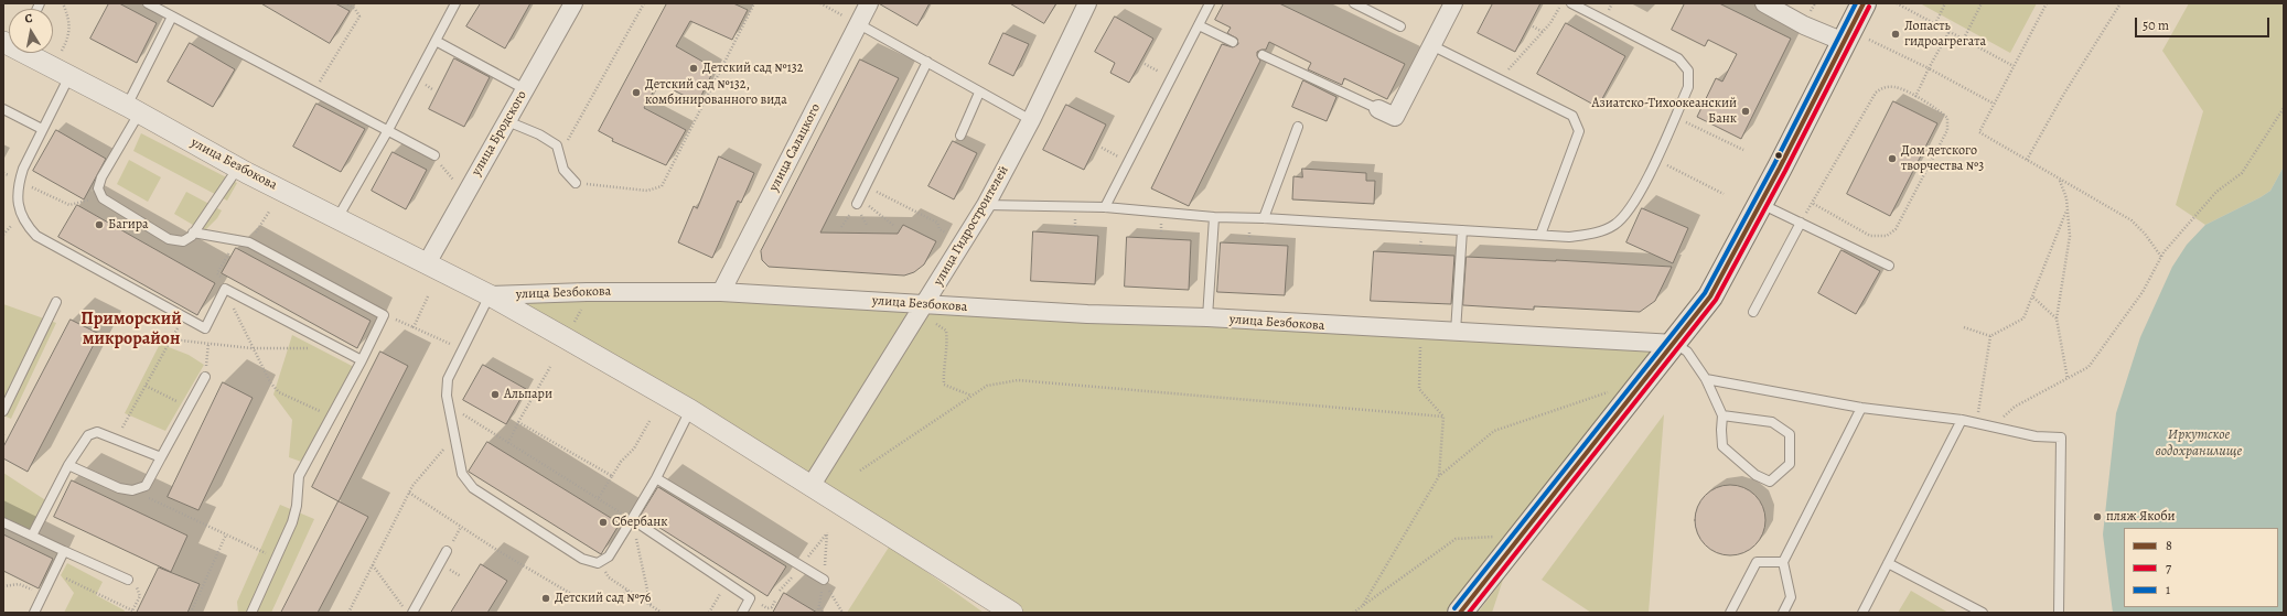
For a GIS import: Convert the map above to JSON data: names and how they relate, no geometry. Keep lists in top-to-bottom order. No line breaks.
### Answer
{"streets":{"street":["улица Бродского","улица Салацкого","улица Безбокова","улица Гидростроителей"]},"crossings":[["улица Бродского","улица Безбокова"],["улица Салацкого","улица Безбокова"],["улица Безбокова","улица Гидростроителей"]],"districts":["Приморский микрорайон"],"water":["Иркутское водохранилище"],"places":["Лопасть гидроагрегата","Детский сад №132","Детский сад №132, комбинированного вида","Азиатско-Тихоокеанский Банк","Дом детского творчества №3","Багира","Альпари","пляж Якоби","Сбербанк","Детский сад №76"],"lines":["transit line 8","transit line 1","transit line 7"],"legend":["8","7","1"],"scale_bar":"50 m","north":"top"}
